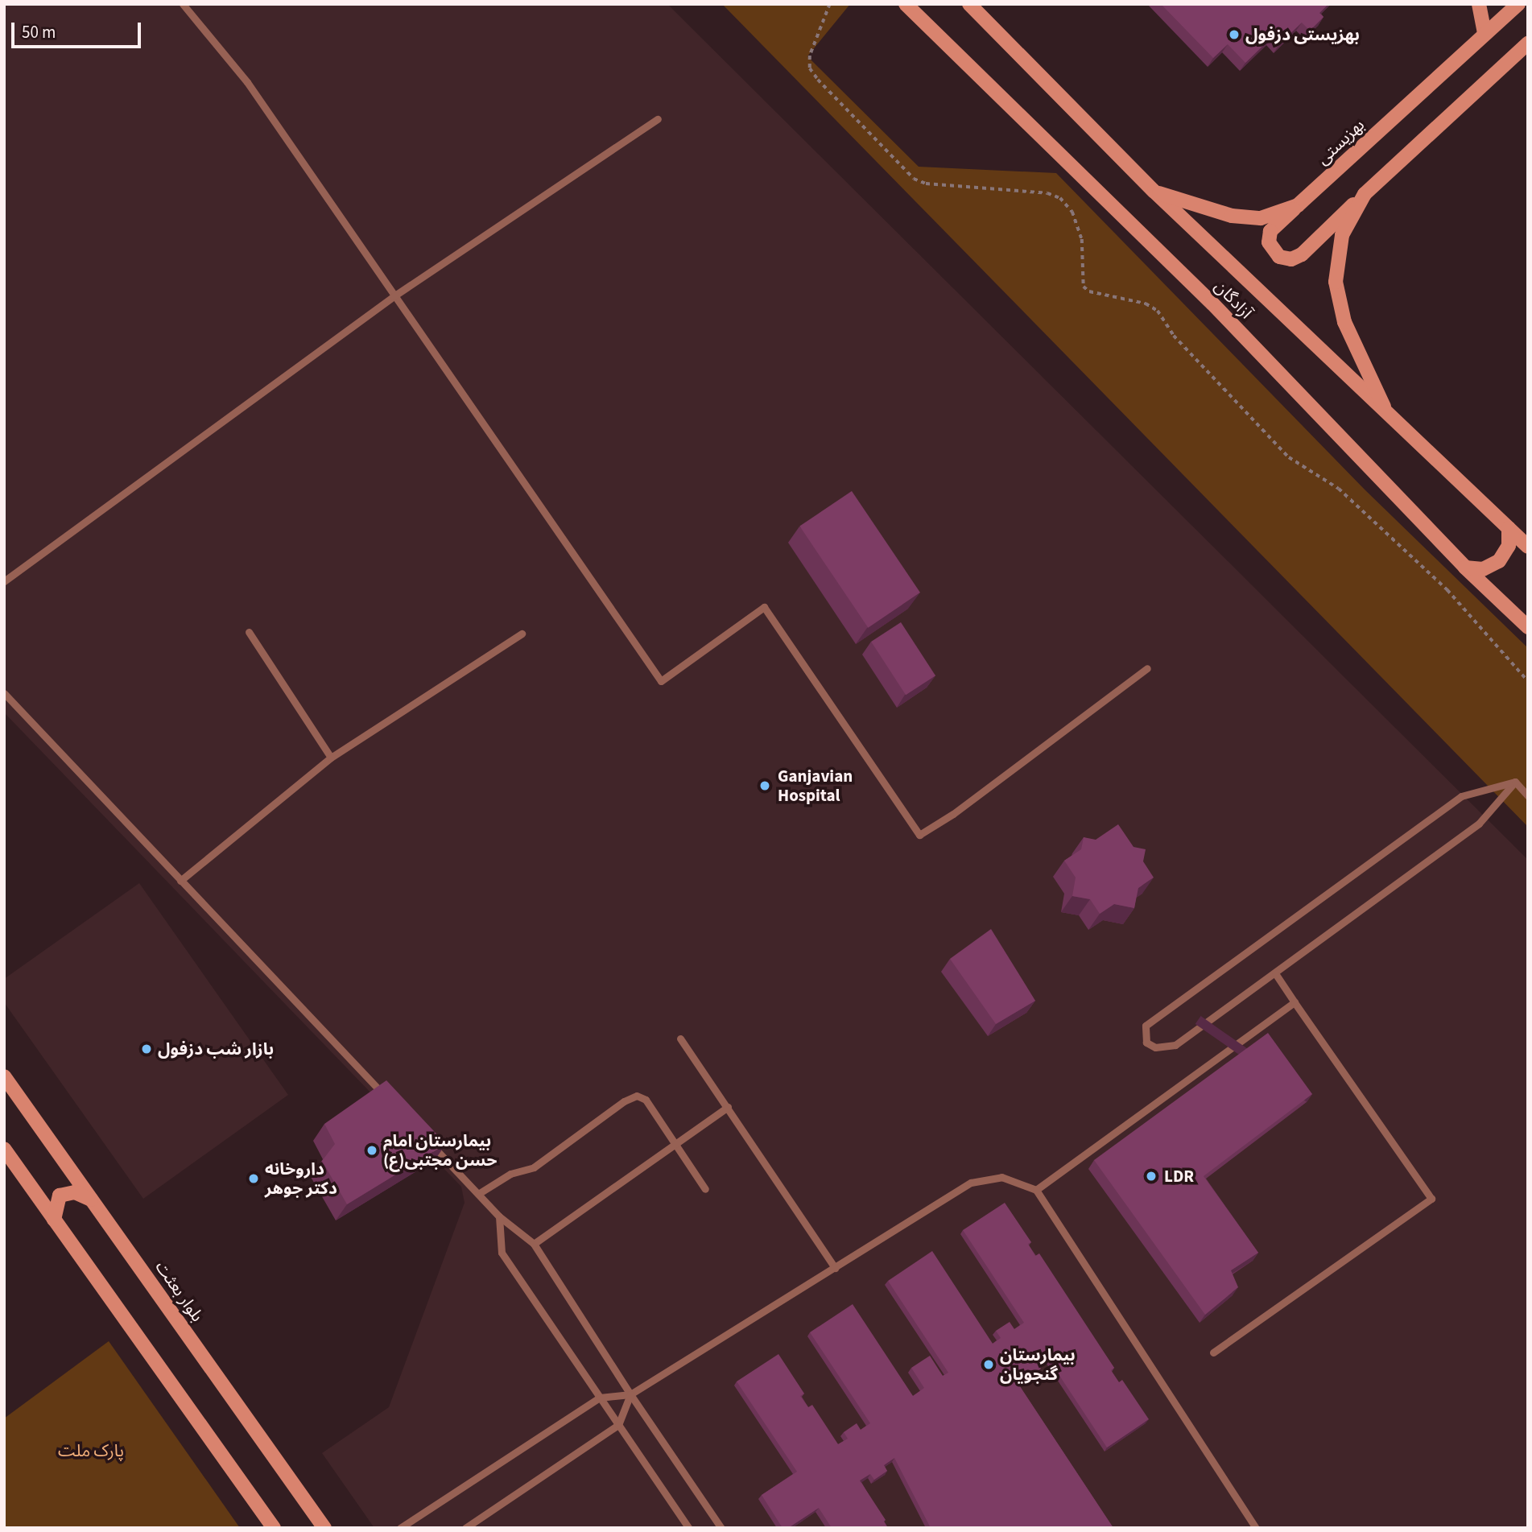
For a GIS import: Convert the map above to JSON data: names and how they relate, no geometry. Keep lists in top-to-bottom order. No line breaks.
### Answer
{"streets":{"main road":["بهزیستی","آزادگان","بلوار بعثت"]},"crossings":[["بهزیستی","آزادگان"]],"parks":["پارک ملت"],"places":["بهزیستی دزفول","Ganjavian Hospital","بازار شب دزفول","بیمارستان امام حسن مجتبی(ع)","LDR","داروخانه دکتر جوهر","بیمارستان گنجویان"],"scale_bar":"50 m"}
